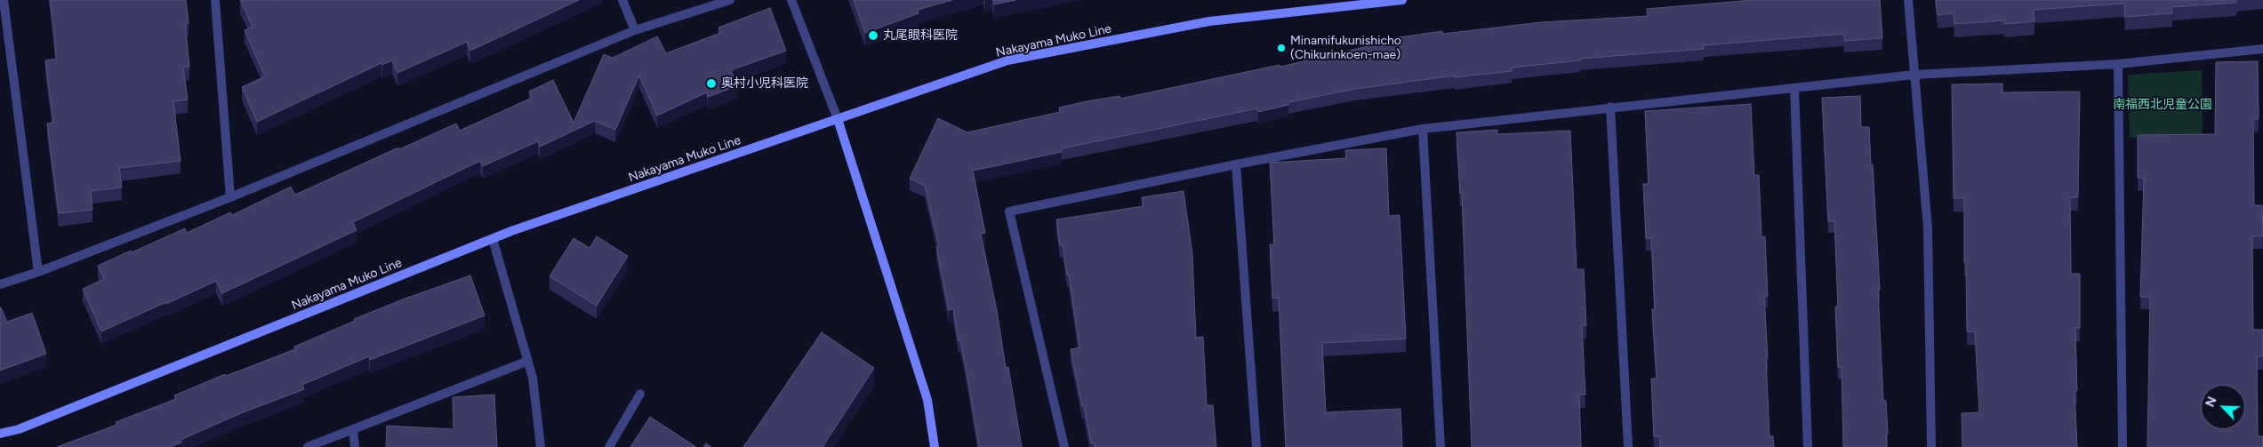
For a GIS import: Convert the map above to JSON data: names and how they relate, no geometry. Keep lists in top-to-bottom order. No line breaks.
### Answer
{"streets":{"main road":["Nakayama Muko Line"]},"parks":["南福西北児童公園"],"places":["丸尾眼科医院","Minamifukunishicho (Chikurinkoen-mae)","奥村小児科医院"],"north":"top left"}
